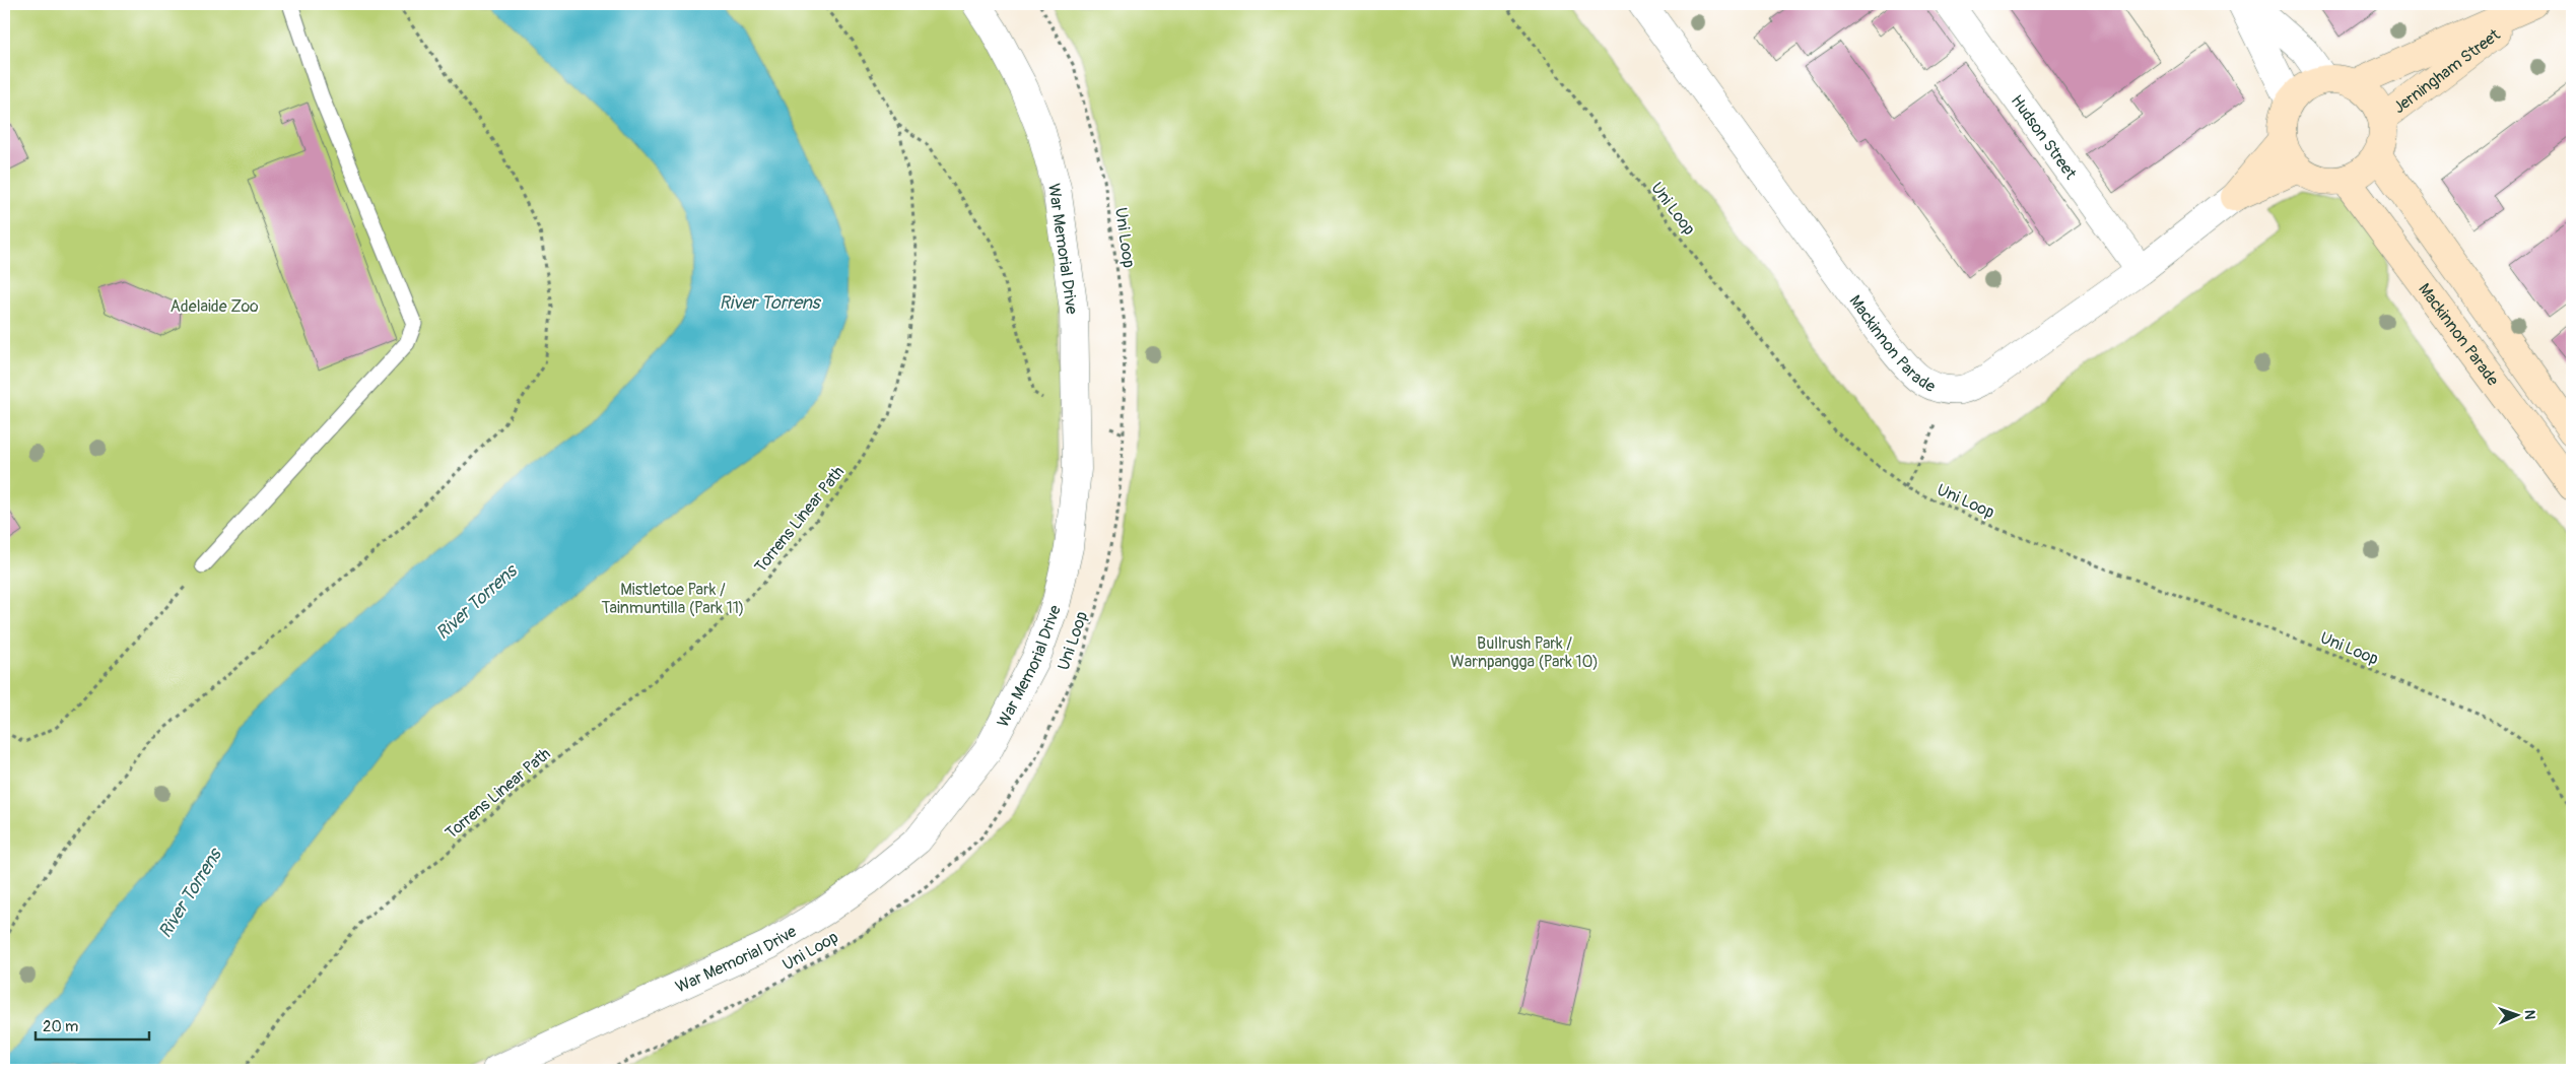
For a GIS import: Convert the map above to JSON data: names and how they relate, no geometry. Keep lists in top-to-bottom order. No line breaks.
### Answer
{"streets":{"street":["Jerningham Street","Hudson Street","War Memorial Drive","Mackinnon Parade"],"path":["Uni Loop","Torrens Linear Path"]},"crossings":[["Jerningham Street","Mackinnon Parade"],["Hudson Street","Mackinnon Parade"]],"water":["River Torrens"],"parks":["Adelaide Zoo","Mistletoe Park / Tainmuntilla (Park 11)","Bullrush Park / Warnpangga (Park 10)"],"scale_bar":"20 m","north":"right"}
